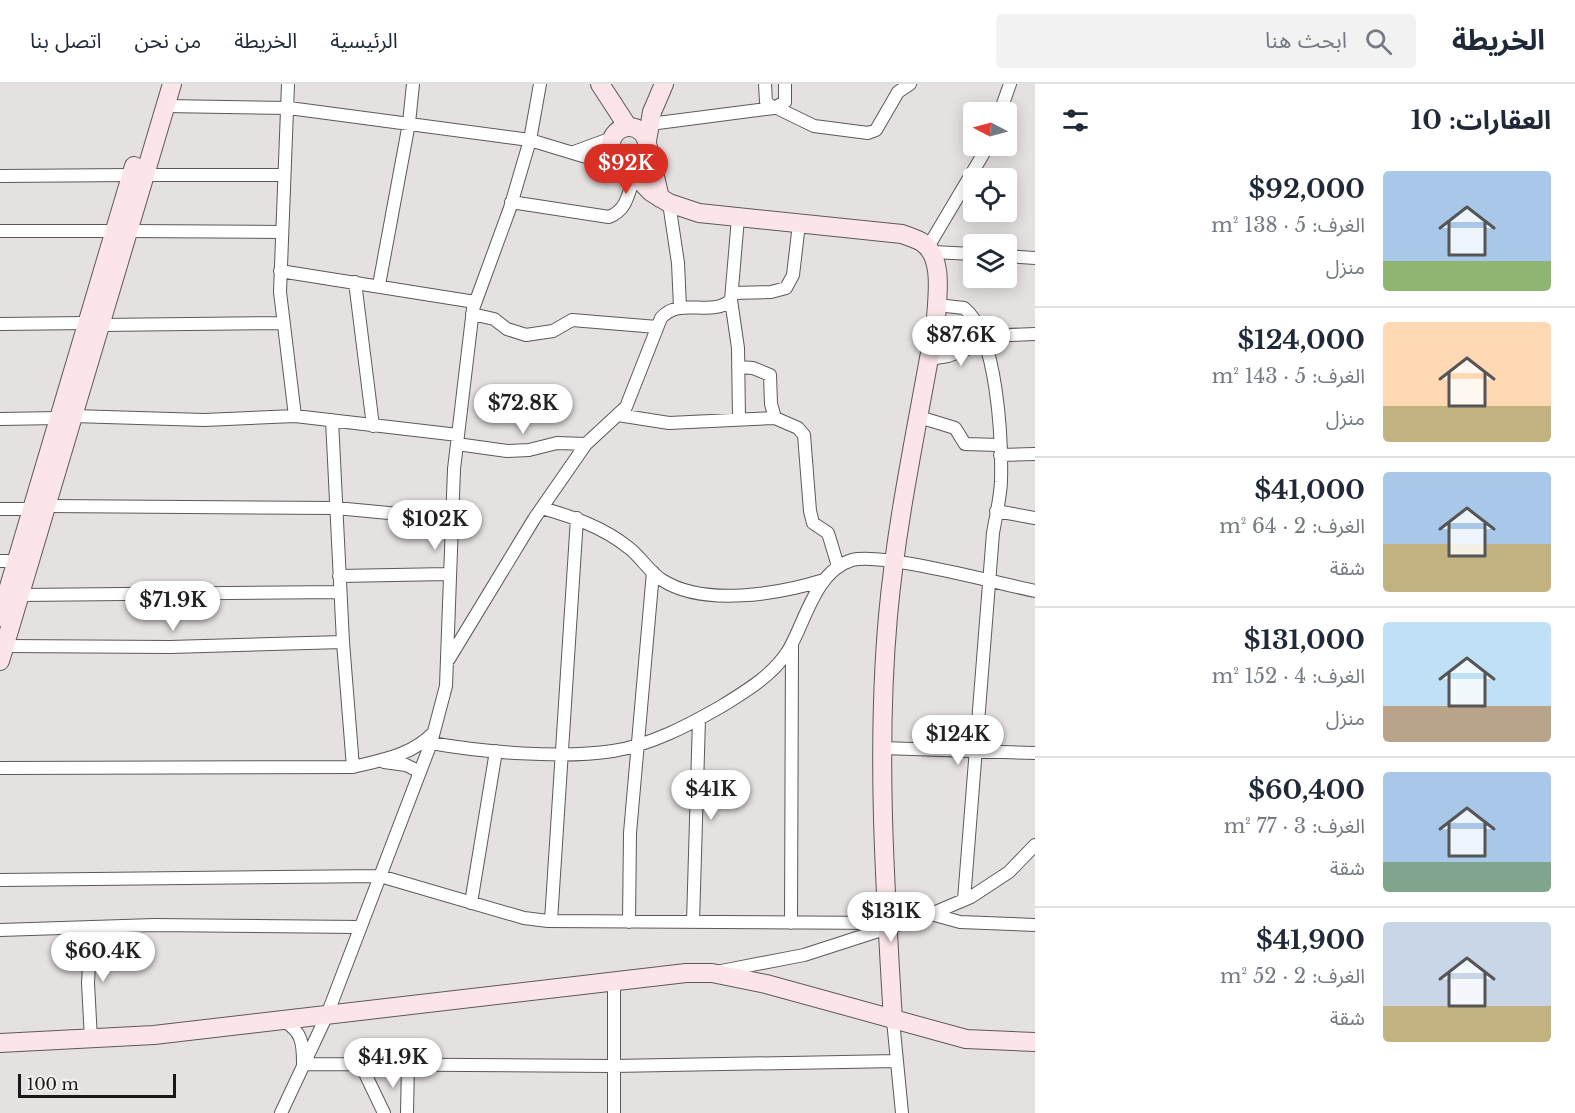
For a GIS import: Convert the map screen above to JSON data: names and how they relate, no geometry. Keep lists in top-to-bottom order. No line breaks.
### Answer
{"scale_bar":"100 m","north":"left","page":{"header":"الخريطة","search":"ابحث هنا","nav":["الرئيسية","الخريطة","من نحن","اتصل بنا"],"heading":"العقارات: 10","price":["$92K","$87.6K","$72.8K","$102K","$71.9K","$124K","$41K","$131K","$60.4K","$41.9K"],"list":[{"name":"$92,000","note":"الغرف: 5 · 138 m² · منزل"},{"name":"$124,000","note":"الغرف: 5 · 143 m² · منزل"},{"name":"$41,000","note":"الغرف: 2 · 64 m² · شقة"},{"name":"$131,000","note":"الغرف: 4 · 152 m² · منزل"},{"name":"$60,400","note":"الغرف: 3 · 77 m² · شقة"},{"name":"$41,900","note":"الغرف: 2 · 52 m² · شقة"}],"scale":"100 m"}}
